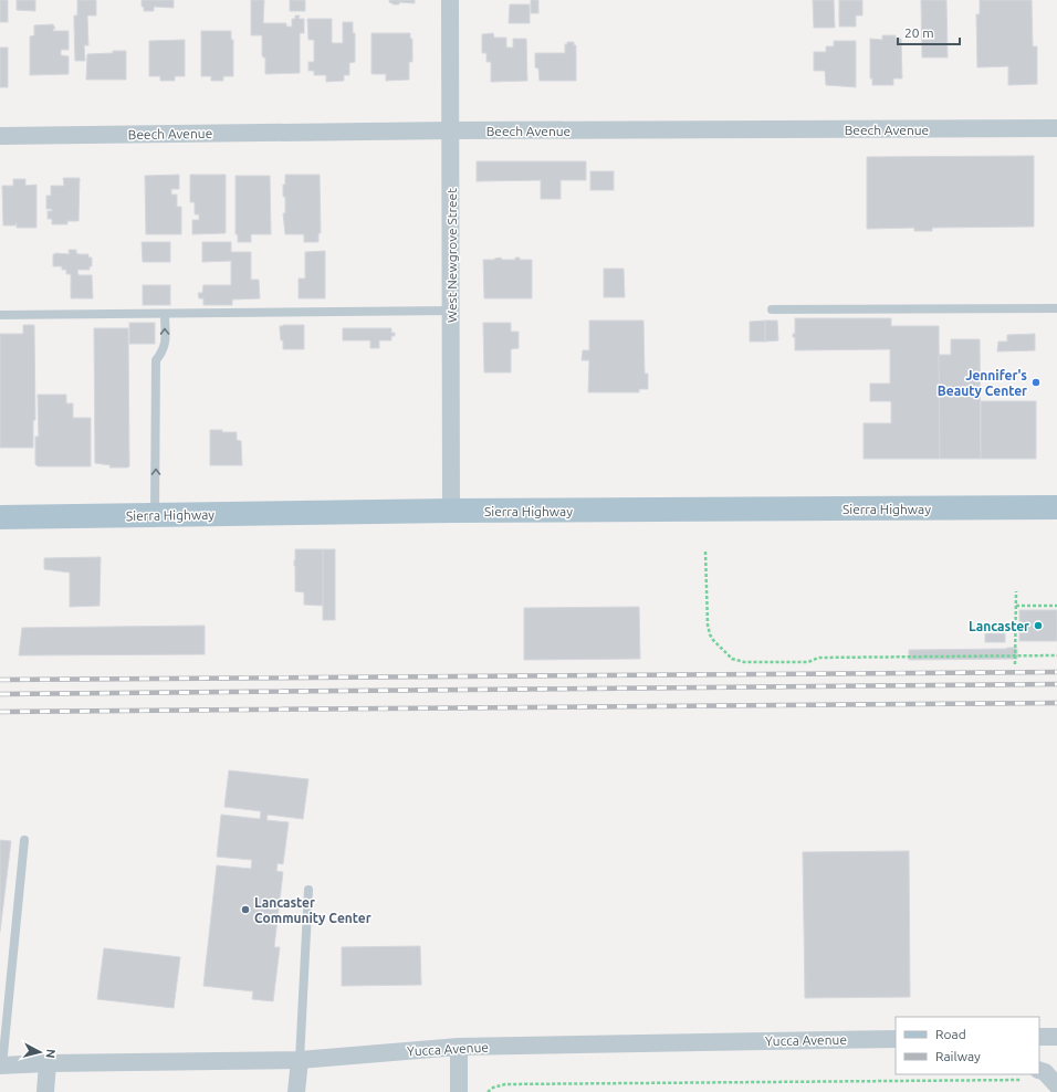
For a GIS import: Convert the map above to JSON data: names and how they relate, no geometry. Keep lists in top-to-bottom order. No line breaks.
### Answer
{"streets":{"main road":["Sierra Highway"],"street":["Beech Avenue","West Newgrove Street","Yucca Avenue"]},"crossings":[["Beech Avenue","West Newgrove Street"],["West Newgrove Street","Sierra Highway"]],"places":["Jennifer's Beauty Center","Lancaster","Lancaster Community Center"],"legend":["Road","Railway"],"scale_bar":"20 m","north":"right"}
